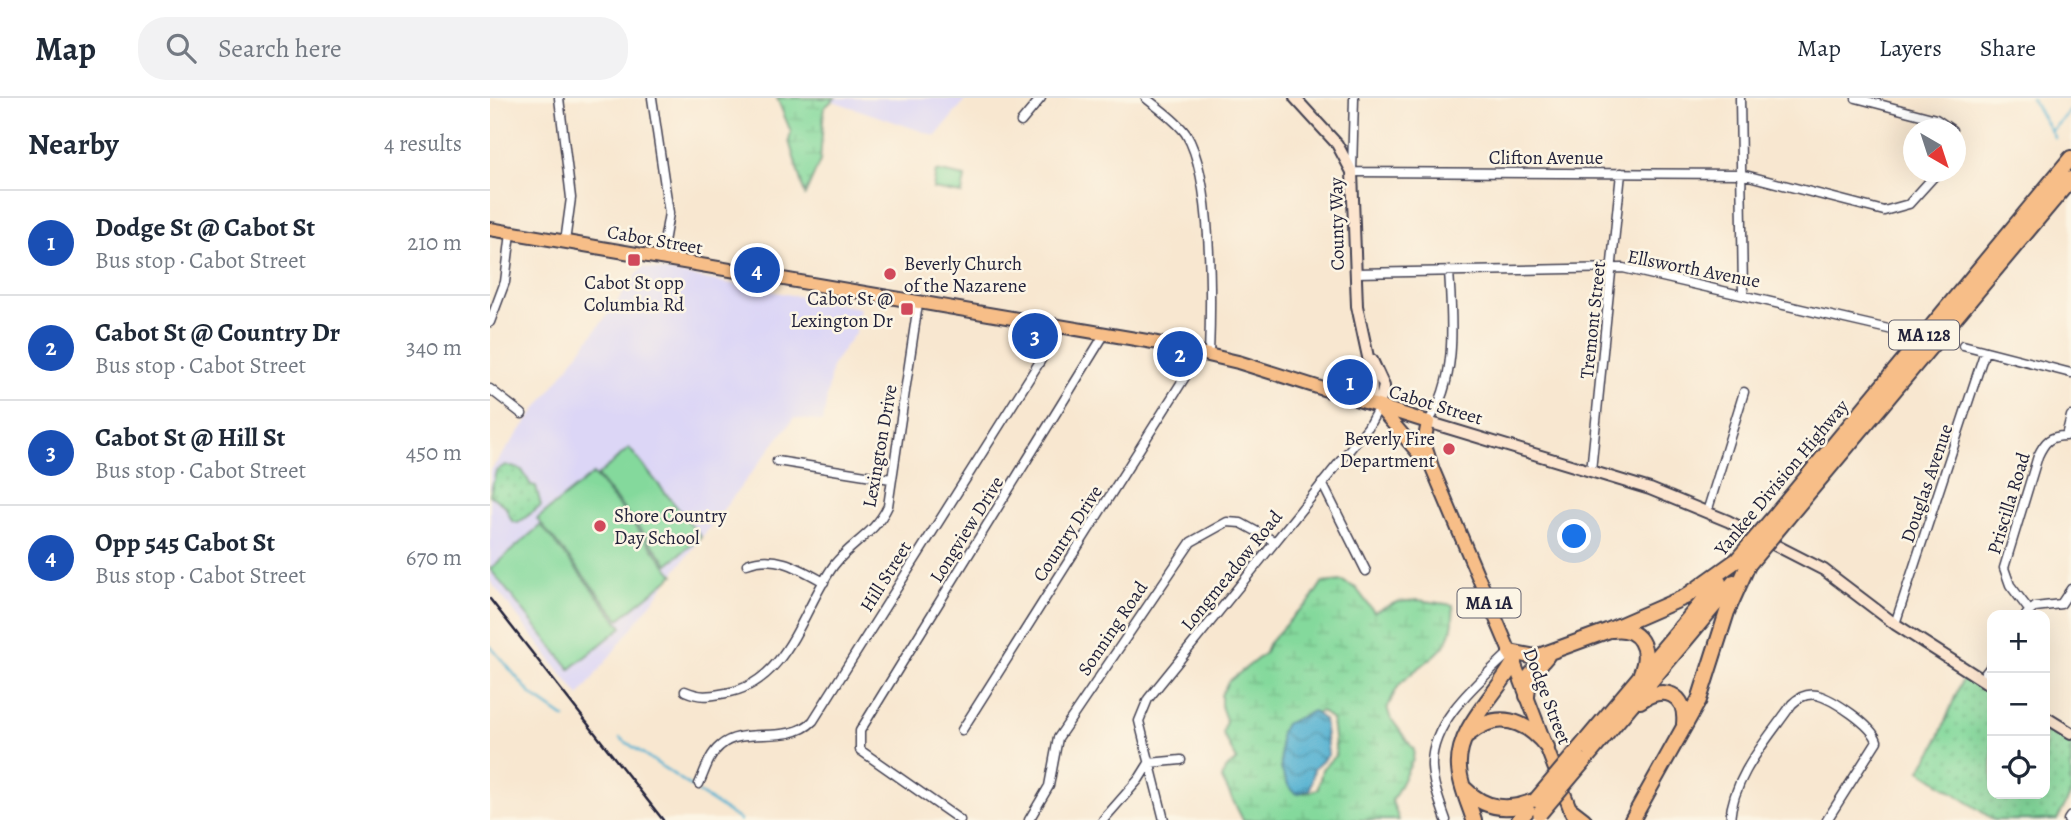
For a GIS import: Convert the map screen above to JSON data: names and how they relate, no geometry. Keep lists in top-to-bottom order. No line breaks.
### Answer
{"streets":{"highway":["Cabot Street","MA 128","Yankee Division Highway","MA 1A","Dodge Street"],"main road":["County Way"],"street":["Clifton Avenue","Ellsworth Avenue","Tremont Street","Lexington Drive","Douglas Avenue","Priscilla Road","Longview Drive","Country Drive","Longmeadow Road","Hill Street","Sonning Road"]},"crossings":[["Clifton Avenue","County Way"],["Clifton Avenue","Tremont Street"],["County Way","Cabot Street"],["County Way","Ellsworth Avenue"],["County Way","Longmeadow Road"],["County Way","Dodge Street"],["Cabot Street","Tremont Street"],["Cabot Street","Lexington Drive"],["Cabot Street","Douglas Avenue"],["Cabot Street","Longview Drive"],["Cabot Street","Country Drive"],["Cabot Street","Longmeadow Road"],["Cabot Street","Hill Street"],["Cabot Street","Dodge Street"],["Ellsworth Avenue","Tremont Street"],["Longmeadow Road","Sonning Road"],["Longmeadow Road","Dodge Street"]],"places":{"transit":["Cabot St opp Columbia Rd","Cabot St @ Lexington Dr"],"other":["Beverly Church of the Nazarene","Beverly Fire Department","Shore Country Day School"]},"north":"bottom right","page":{"header":"Map","search":"Search here","nav":["Map","Layers","Share"],"heading":["Nearby","4 results"],"list":[{"mark":"1","name":"Dodge St @ Cabot St","note":"Bus stop · Cabot Street","value":"210 m"},{"mark":"2","name":"Cabot St @ Country Dr","note":"Bus stop · Cabot Street","value":"340 m"},{"mark":"3","name":"Cabot St @ Hill St","note":"Bus stop · Cabot Street","value":"450 m"},{"mark":"4","name":"Opp 545 Cabot St","note":"Bus stop · Cabot Street","value":"670 m"}],"pins":["4","3","2","1"],"map_buttons":["+","−"]}}
